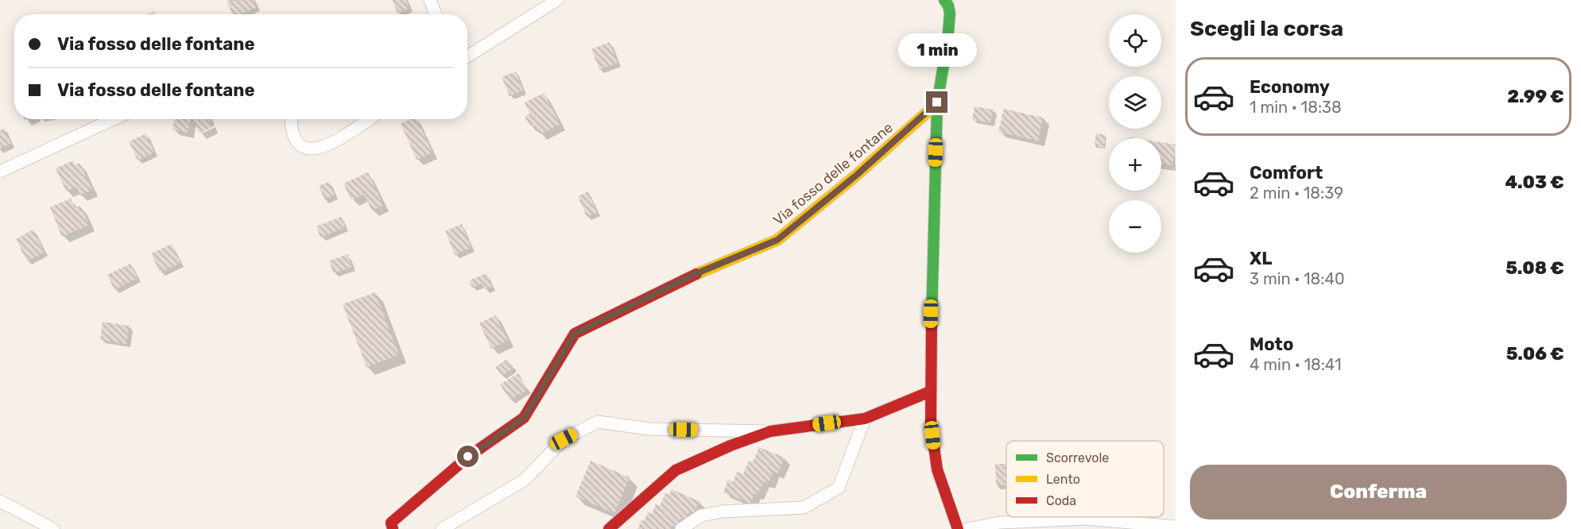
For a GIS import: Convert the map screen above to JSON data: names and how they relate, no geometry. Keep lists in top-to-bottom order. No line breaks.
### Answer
{"streets":{"street":["Via fosso delle fontane"]},"legend":["Scorrevole","Lento","Coda"],"page":{"heading":"Scegli la corsa","map_buttons":["+","−"],"banner":["Via fosso delle fontane","Via fosso delle fontane"],"bubble":"1 min","list":[{"name":"Economy","note":"1 min · 18:38","value":"2.99 €"},{"name":"Comfort","note":"2 min · 18:39","value":"4.03 €"},{"name":"XL","note":"3 min · 18:40","value":"5.08 €"},{"name":"Moto","note":"4 min · 18:41","value":"5.06 €"}],"buttons":"Conferma"}}
